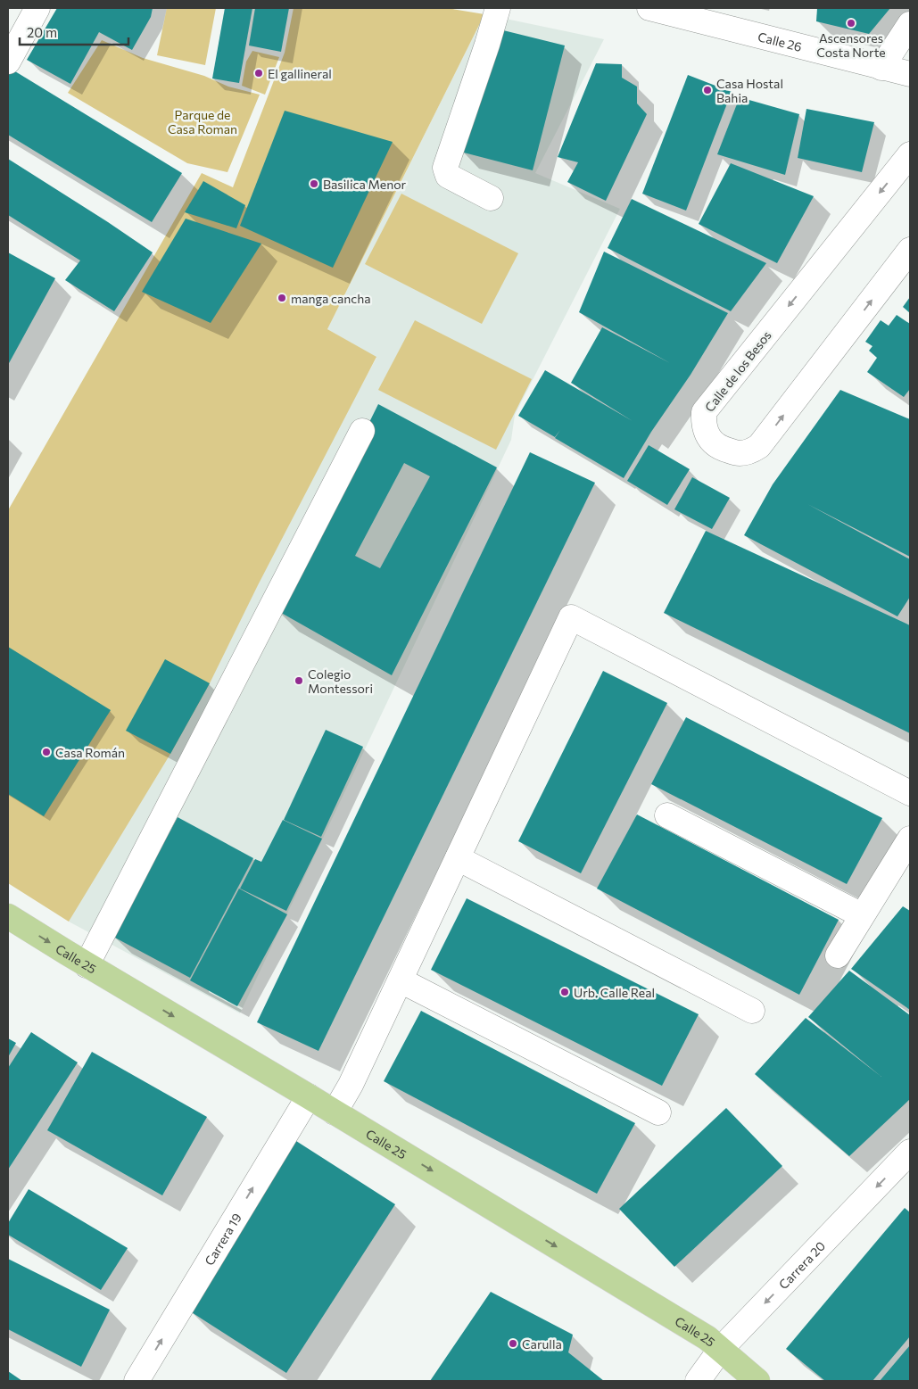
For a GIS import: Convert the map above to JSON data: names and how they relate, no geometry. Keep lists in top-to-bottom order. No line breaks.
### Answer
{"streets":{"main road":["Calle 25"],"street":["Calle 26","Calle de los Besos","Carrera 19","Carrera 20"]},"crossings":[["Calle 25","Carrera 19"],["Calle 25","Carrera 20"]],"one_way":["Calle 25","Carrera 19","Carrera 20"],"parks":["Parque de Casa Roman"],"places":["Ascensores Costa Norte","El gallineral","Casa Hostal Bahia","Basilica Menor","manga cancha","Colegio Montessori","Casa Román","Urb. Calle Real","Carulla"],"scale_bar":"20 m"}
